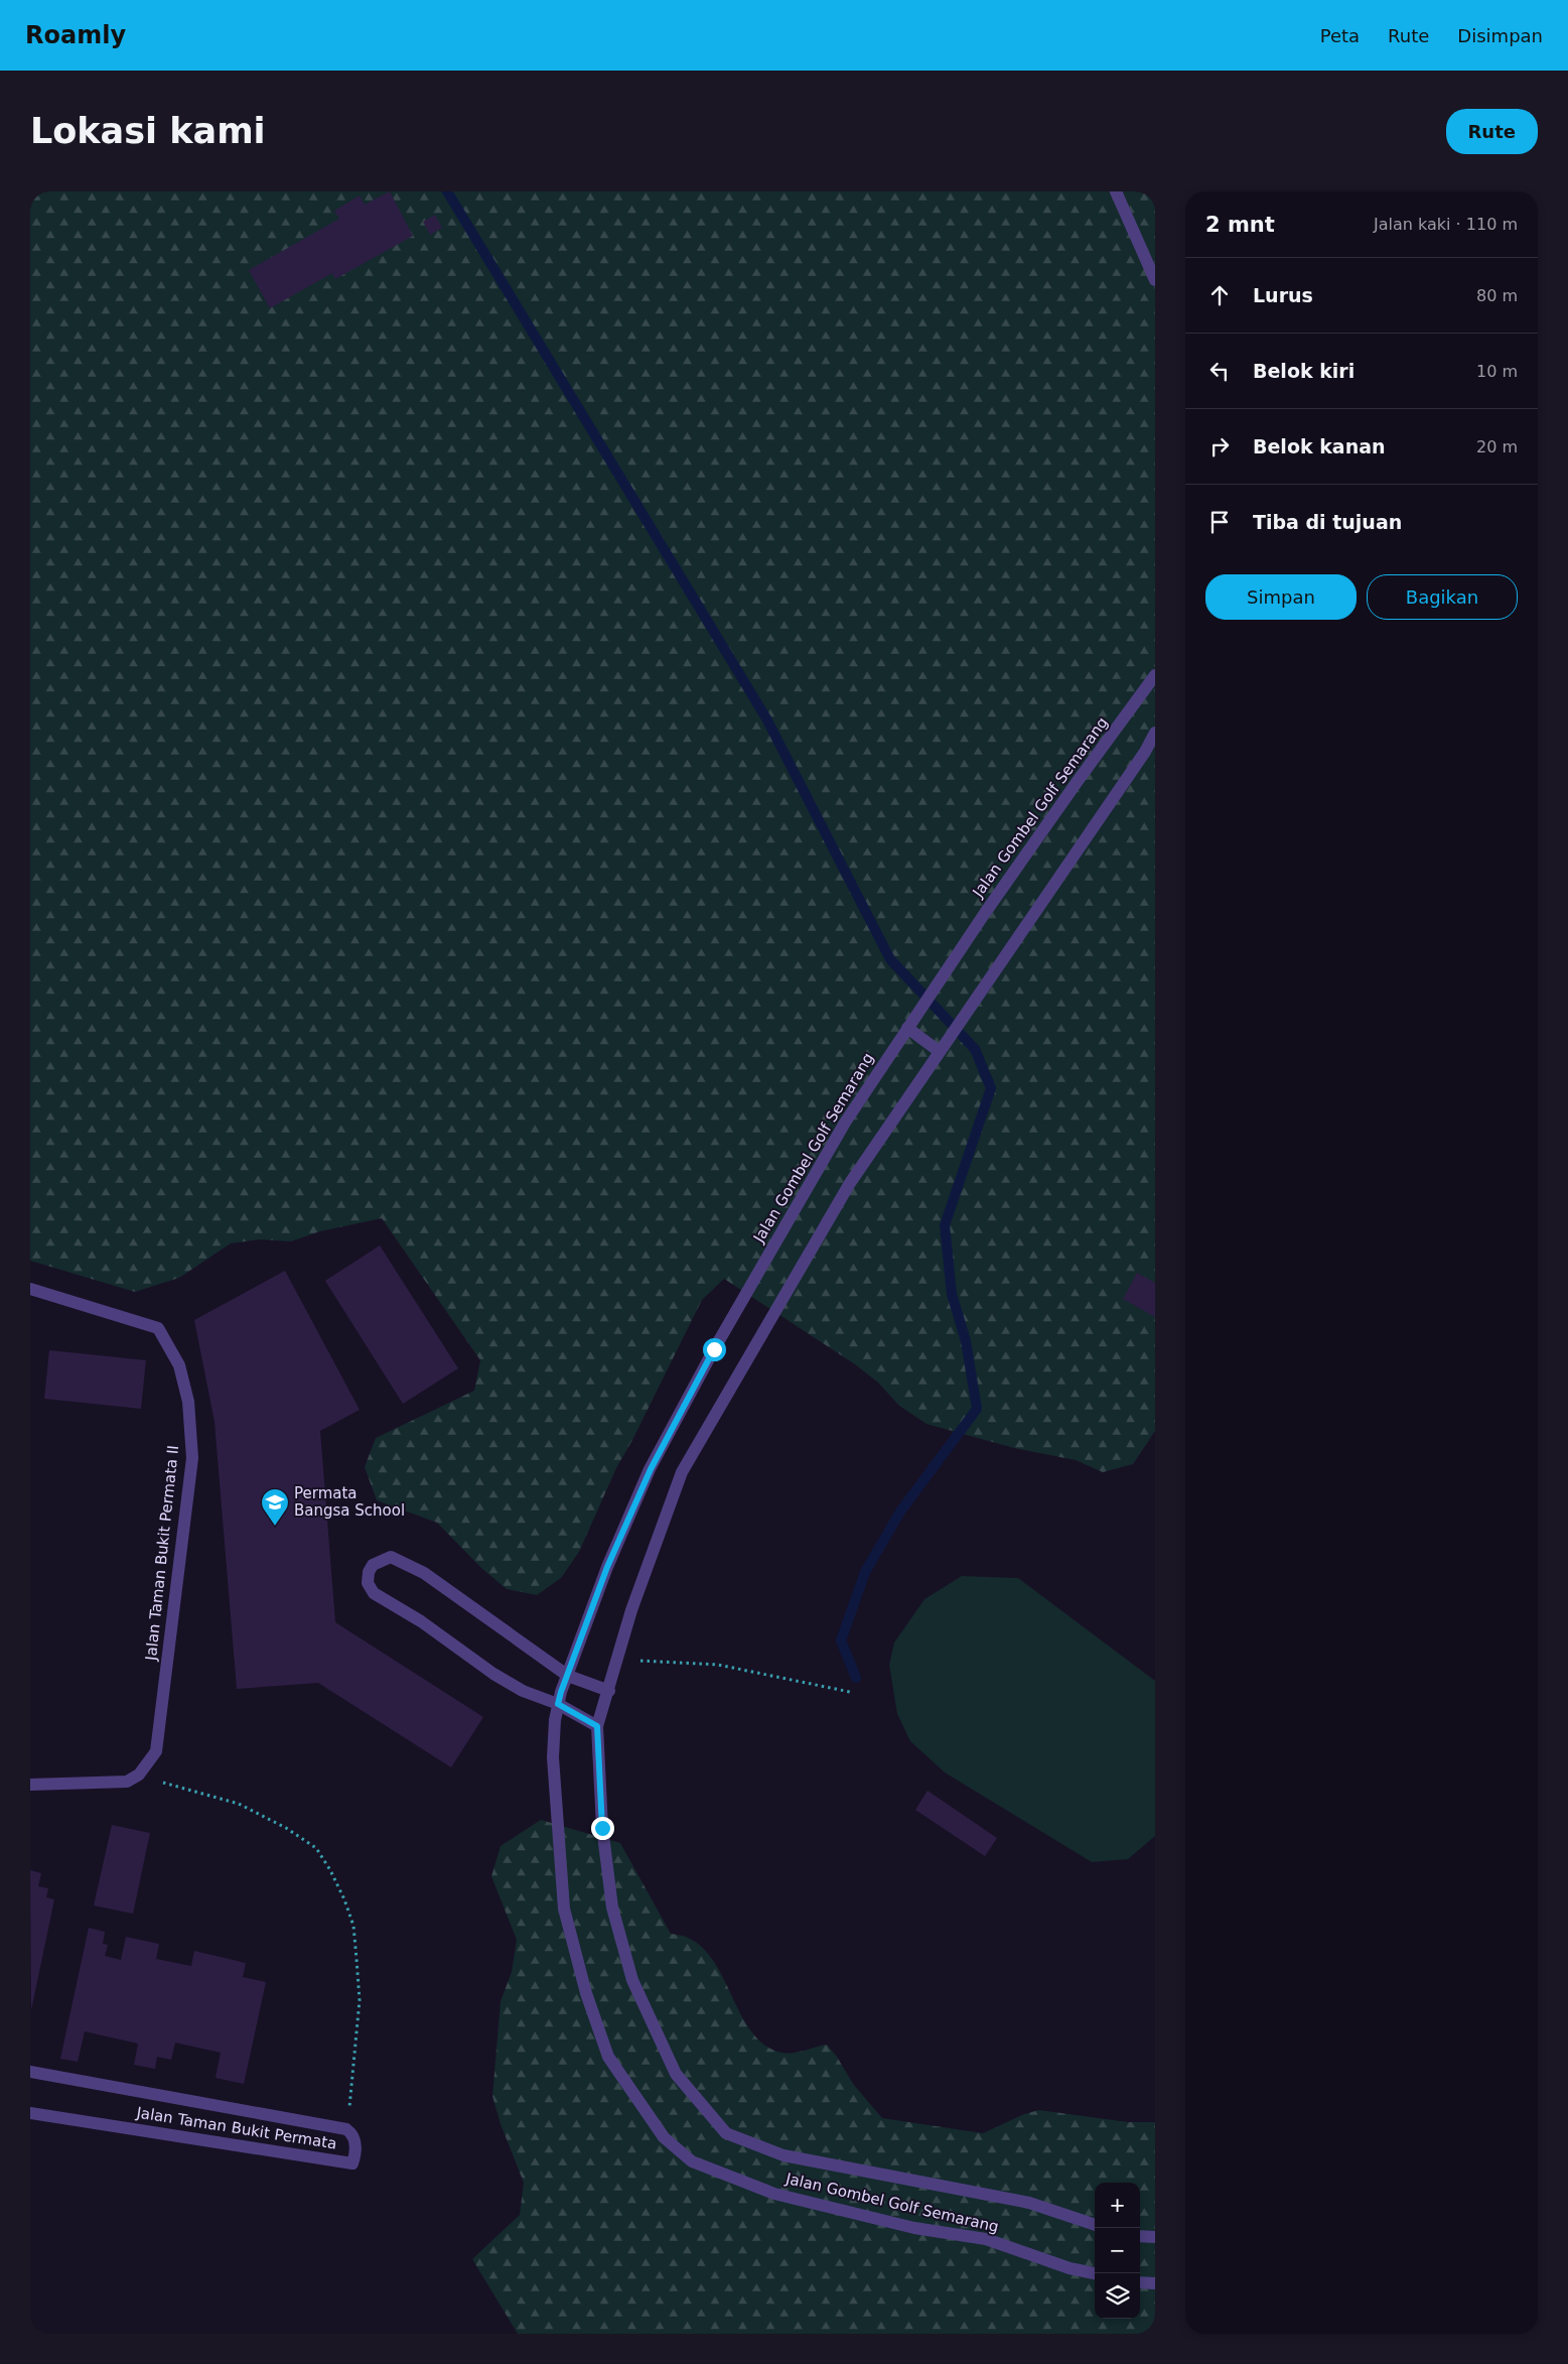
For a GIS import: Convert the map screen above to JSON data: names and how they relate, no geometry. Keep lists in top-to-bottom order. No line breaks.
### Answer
{"streets":{"street":["Jalan Gombel Golf Semarang","Jalan Taman Bukit Permata II","Jalan Taman Bukit Permata"]},"places":{"school or university":["Permata Bangsa School"]},"page":{"header":"Roamly","nav":["Peta","Rute","Disimpan"],"buttons":["Rute",["Simpan","Bagikan"]],"title":"Lokasi kami","heading":["2 mnt","Jalan kaki · 110 m"],"list":[["Lurus","80 m"],["Belok kiri","10 m"],["Belok kanan","20 m"],"Tiba di tujuan"],"map_buttons":["+","−"]}}
